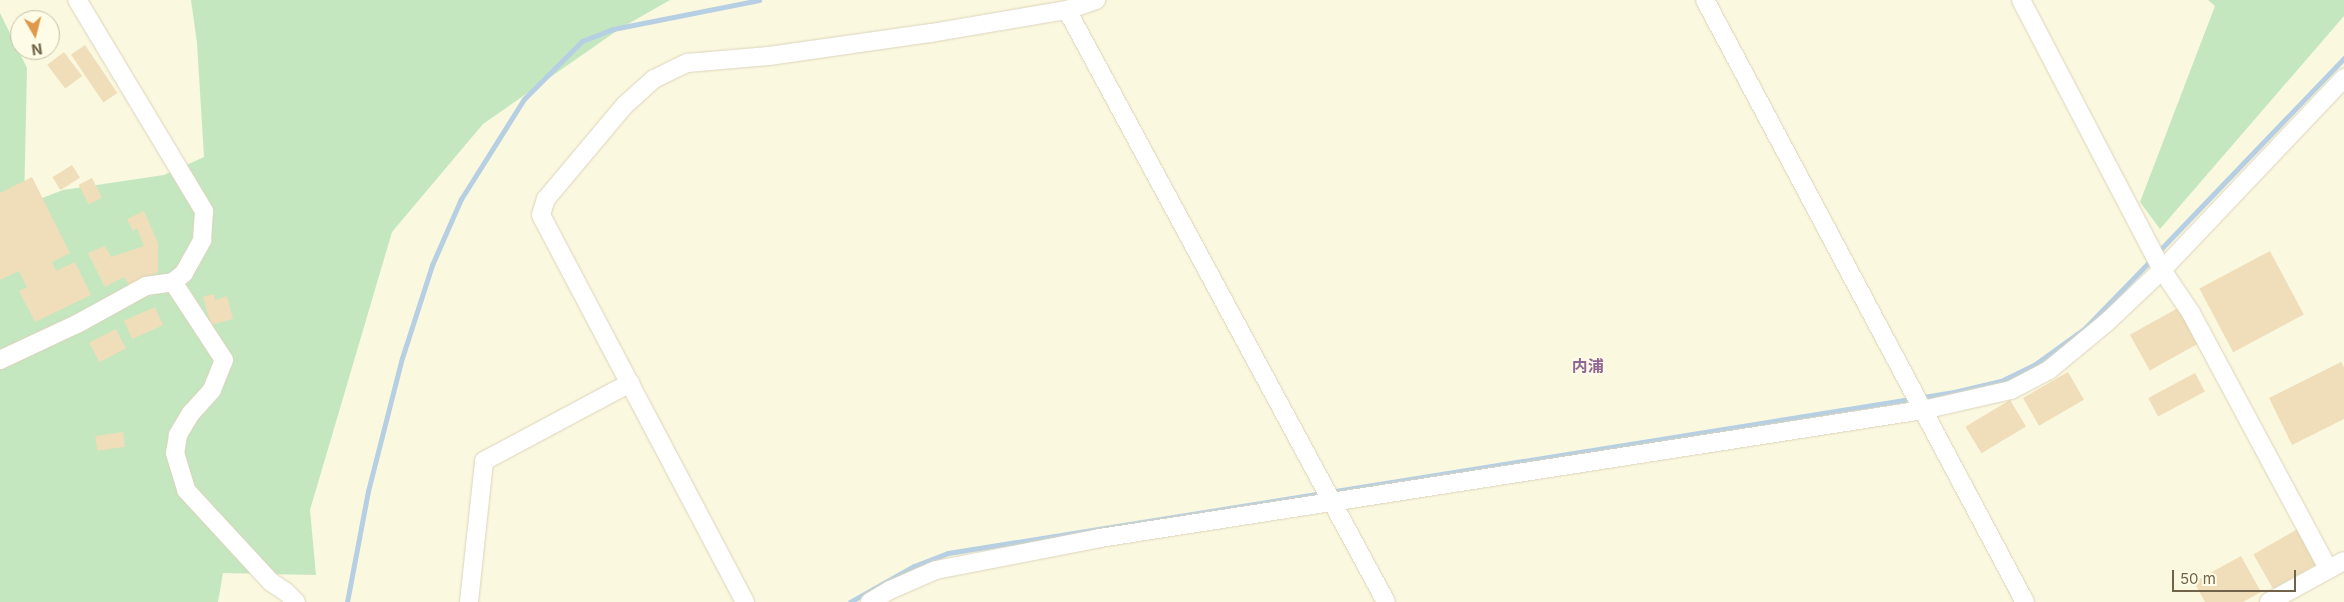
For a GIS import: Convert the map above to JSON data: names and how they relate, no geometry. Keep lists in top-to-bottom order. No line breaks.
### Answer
{"districts":["内浦"],"scale_bar":"50 m","north":"bottom"}
